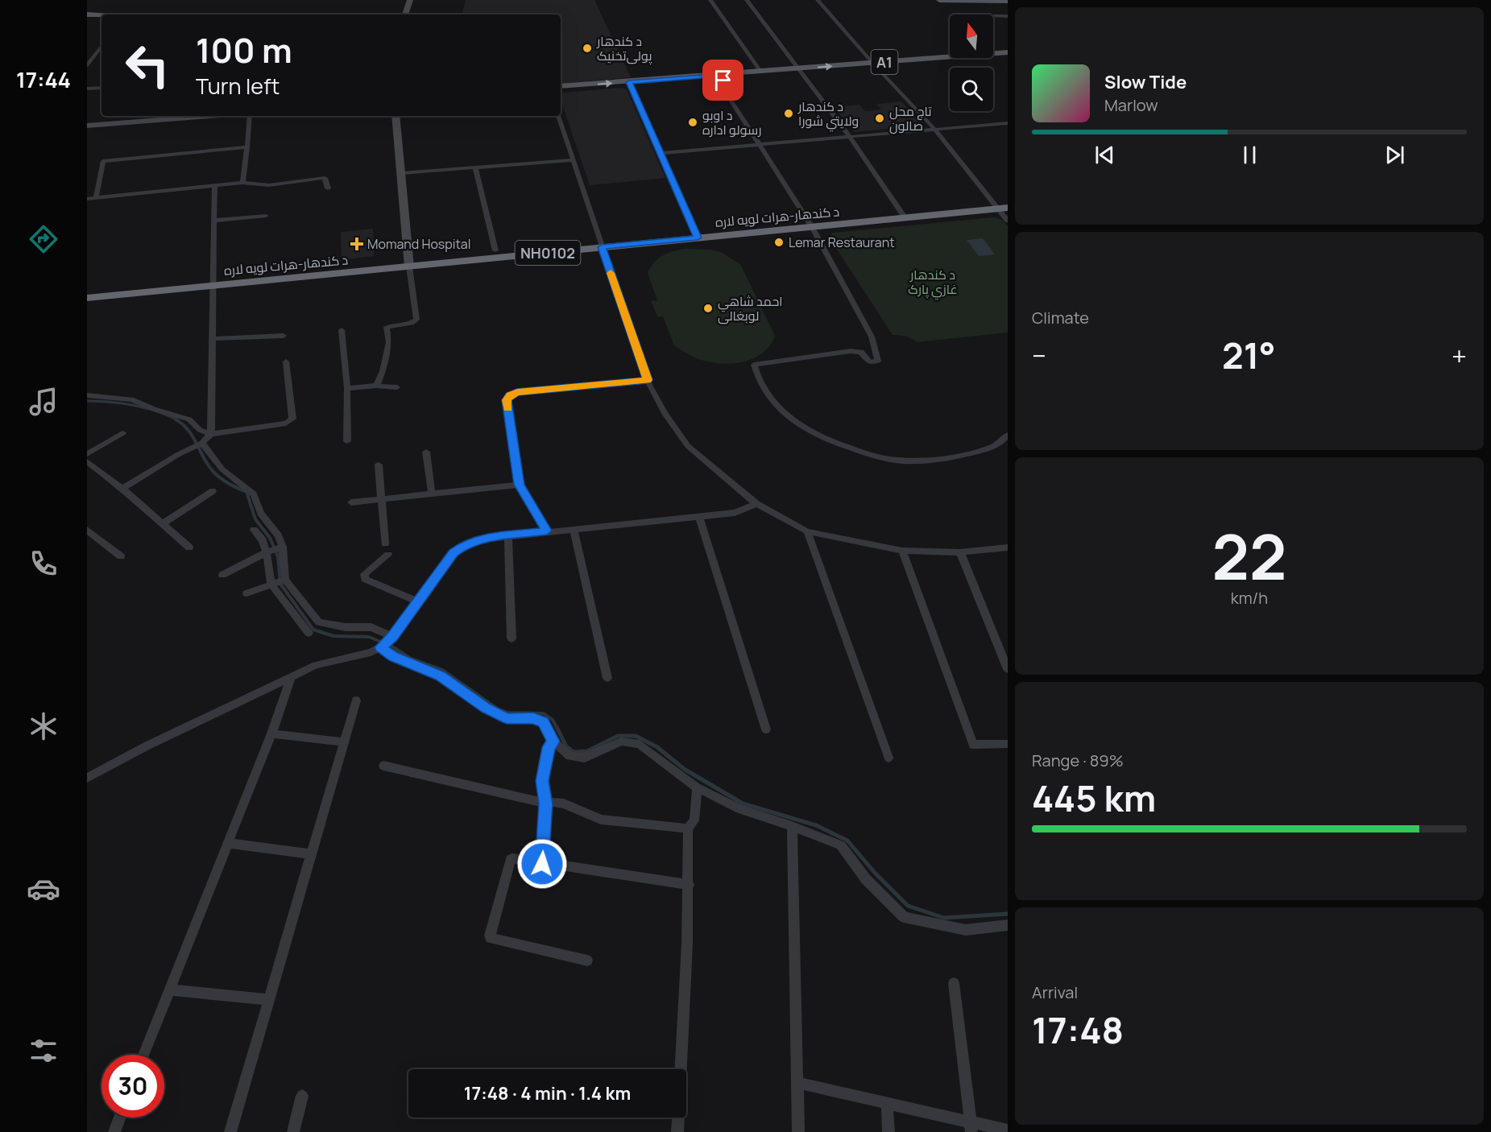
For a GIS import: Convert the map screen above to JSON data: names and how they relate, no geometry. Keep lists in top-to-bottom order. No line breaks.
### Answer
{"streets":{"highway":["د کندهار-هرات لويه لاره","NH0102"],"main road":["A1"]},"parks":["د کندهار غازي پارک"],"places":{"other":["د کندهار پولی‌تخنیک","د کندهار ولايتي شورا","تاج محل صالون","د اوبو رسولو اداره","Lemar Restaurant","احمد شاهي لوبغالی"],"health":["Momand Hospital"]},"north":"top","page":{"tabs":"17:44","turn":["100 m","Turn left"],"song":["Slow Tide","Marlow"],"tile":["Climate",["22","km/h"],["Range · 89%","445 km"],["Arrival","17:48"]],"heat":["−","21°","+"],"limit":"30","trip":"17:48 · 4 min · 1.4 km"}}
